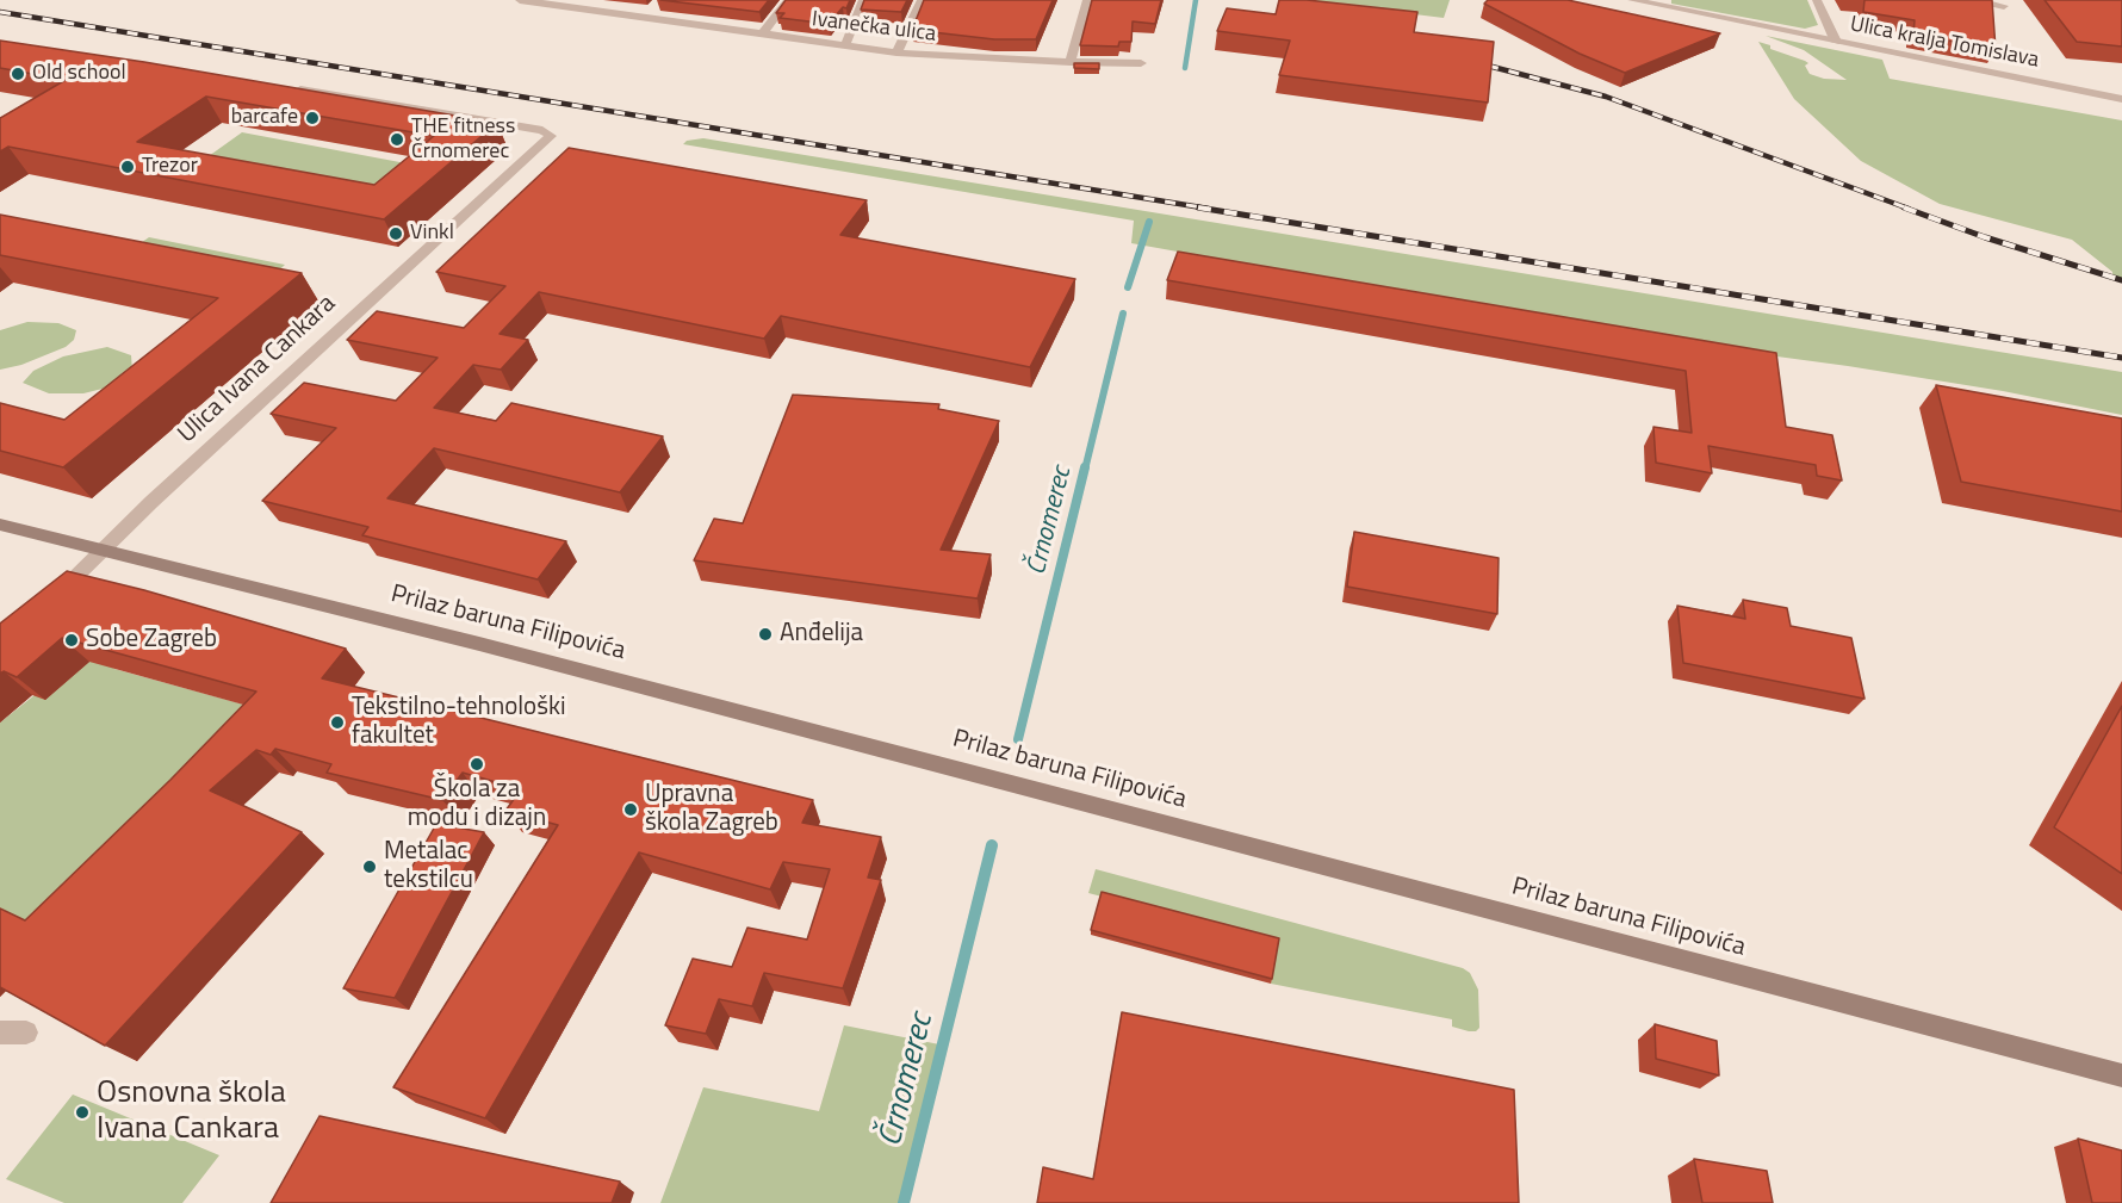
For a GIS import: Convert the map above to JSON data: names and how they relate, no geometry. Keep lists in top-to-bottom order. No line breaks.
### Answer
{"streets":{"main road":["Prilaz baruna Filipovića"],"street":["Ivanečka ulica","Ulica kralja Tomislava","Ulica Ivana Cankara"]},"crossings":[["Ulica Ivana Cankara","Prilaz baruna Filipovića"]],"water":["Črnomerec"],"places":["Old school","barcafe","THE fitness Črnomerec","Trezor","Vinkl","Anđelija","Sobe Zagreb","Tekstilno-tehnološki fakultet","Škola za modu i dizajn","Upravna škola Zagreb","Metalac tekstilcu","Osnovna škola Ivana Cankara"]}
